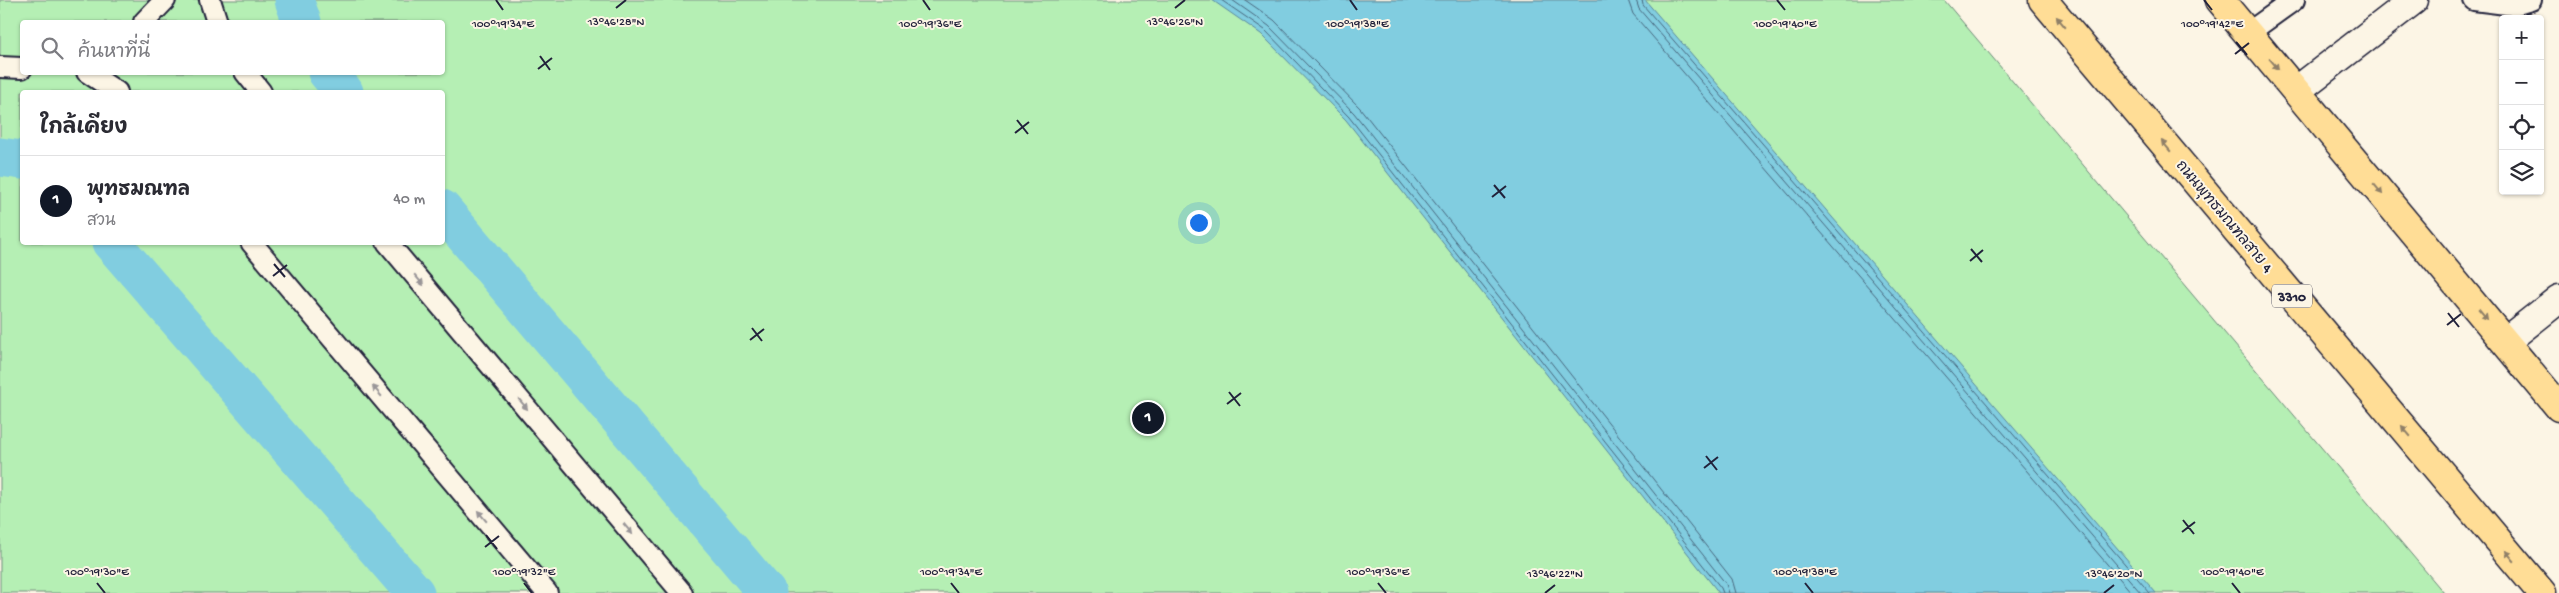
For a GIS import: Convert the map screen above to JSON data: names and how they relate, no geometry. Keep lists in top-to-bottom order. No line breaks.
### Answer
{"streets":{"main road":["ถนนพุทธมณฑลสาย 4","3310"]},"page":{"map_buttons":["+","−"],"search":"ค้นหาที่นี่","heading":"ใกล้เคียง","list":[{"mark":"1","name":"พุทธมณฑล","note":"สวน","value":"40 m"}],"pins":"1"},"coordinates":["13°46'28\"N","13°46'26\"N","100°19'34\"E","100°19'36\"E","100°19'38\"E","100°19'40\"E","100°19'42\"E","100°19'30\"E","100°19'32\"E","13°46'22\"N","13°46'20\"N"]}
